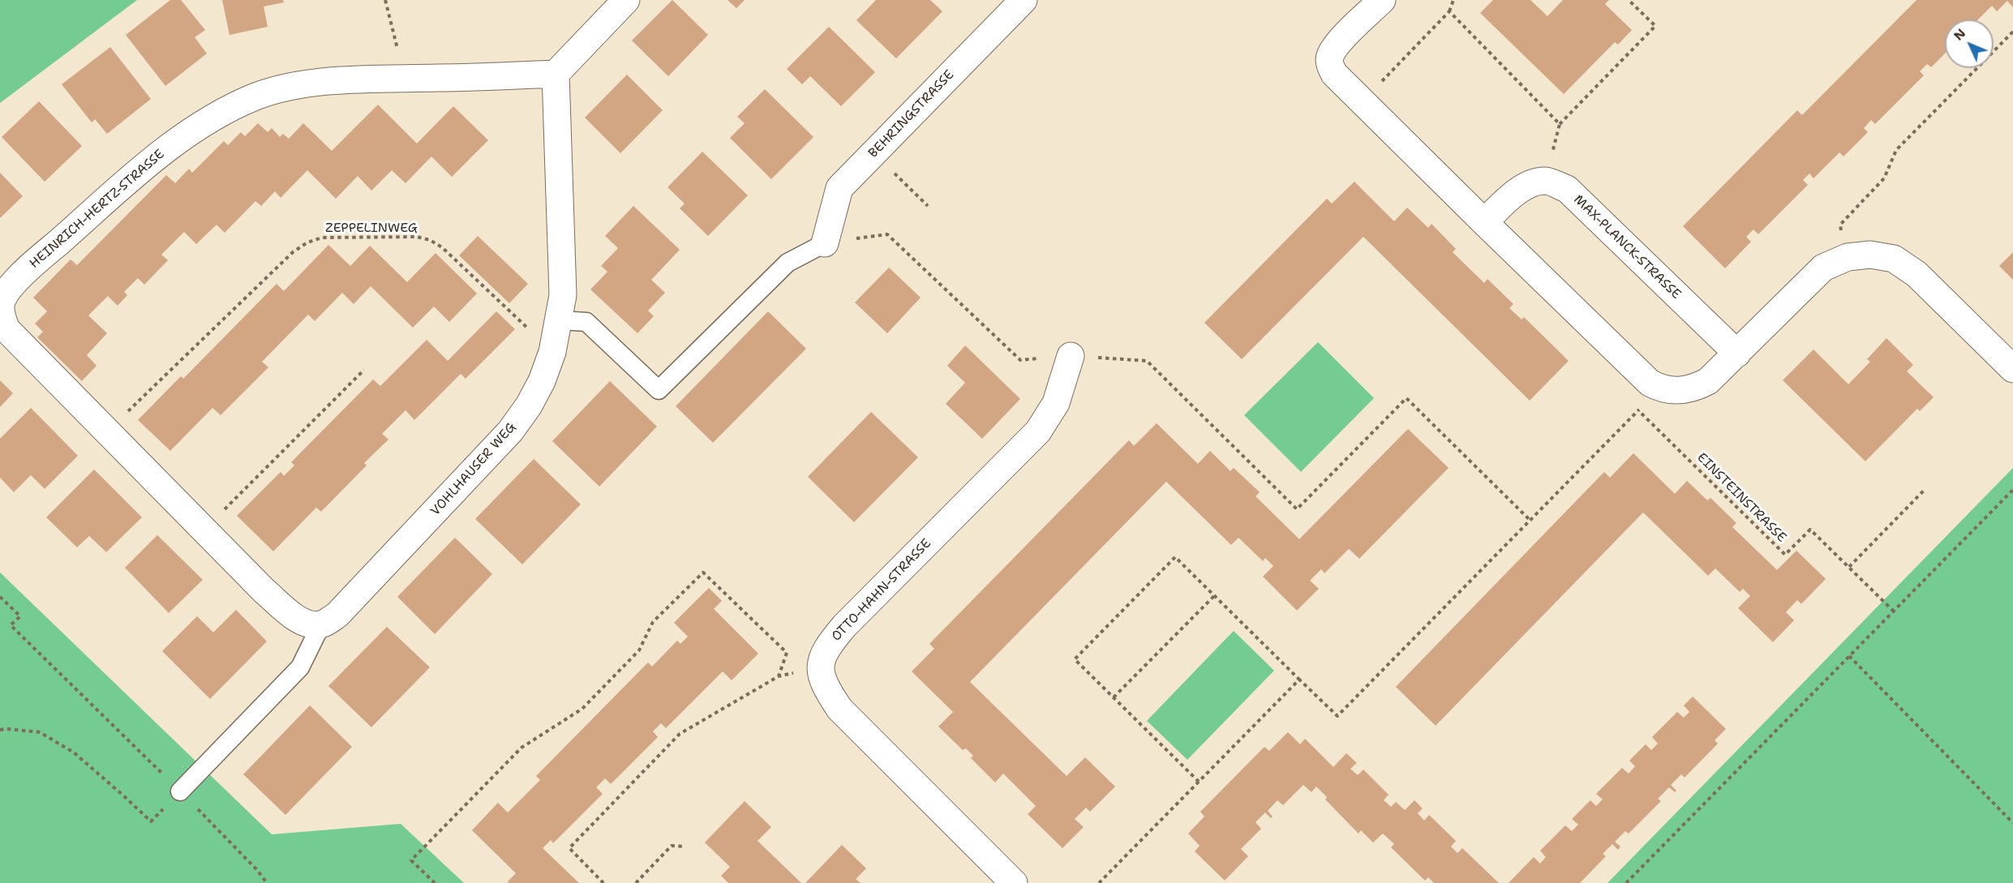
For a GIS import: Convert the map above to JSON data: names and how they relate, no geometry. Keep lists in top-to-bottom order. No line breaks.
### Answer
{"streets":{"street":["BEHRINGSTRASSE","HEINRICH-HERTZ-STRASSE","MAX-PLANCK-STRASSE","VOHLHAUSER WEG","OTTO-HAHN-STRASSE"],"path":["ZEPPELINWEG","EINSTEINSTRASSE"]},"crossings":[["HEINRICH-HERTZ-STRASSE","ZEPPELINWEG"],["HEINRICH-HERTZ-STRASSE","VOHLHAUSER WEG"],["ZEPPELINWEG","VOHLHAUSER WEG"]],"north":"top left"}
